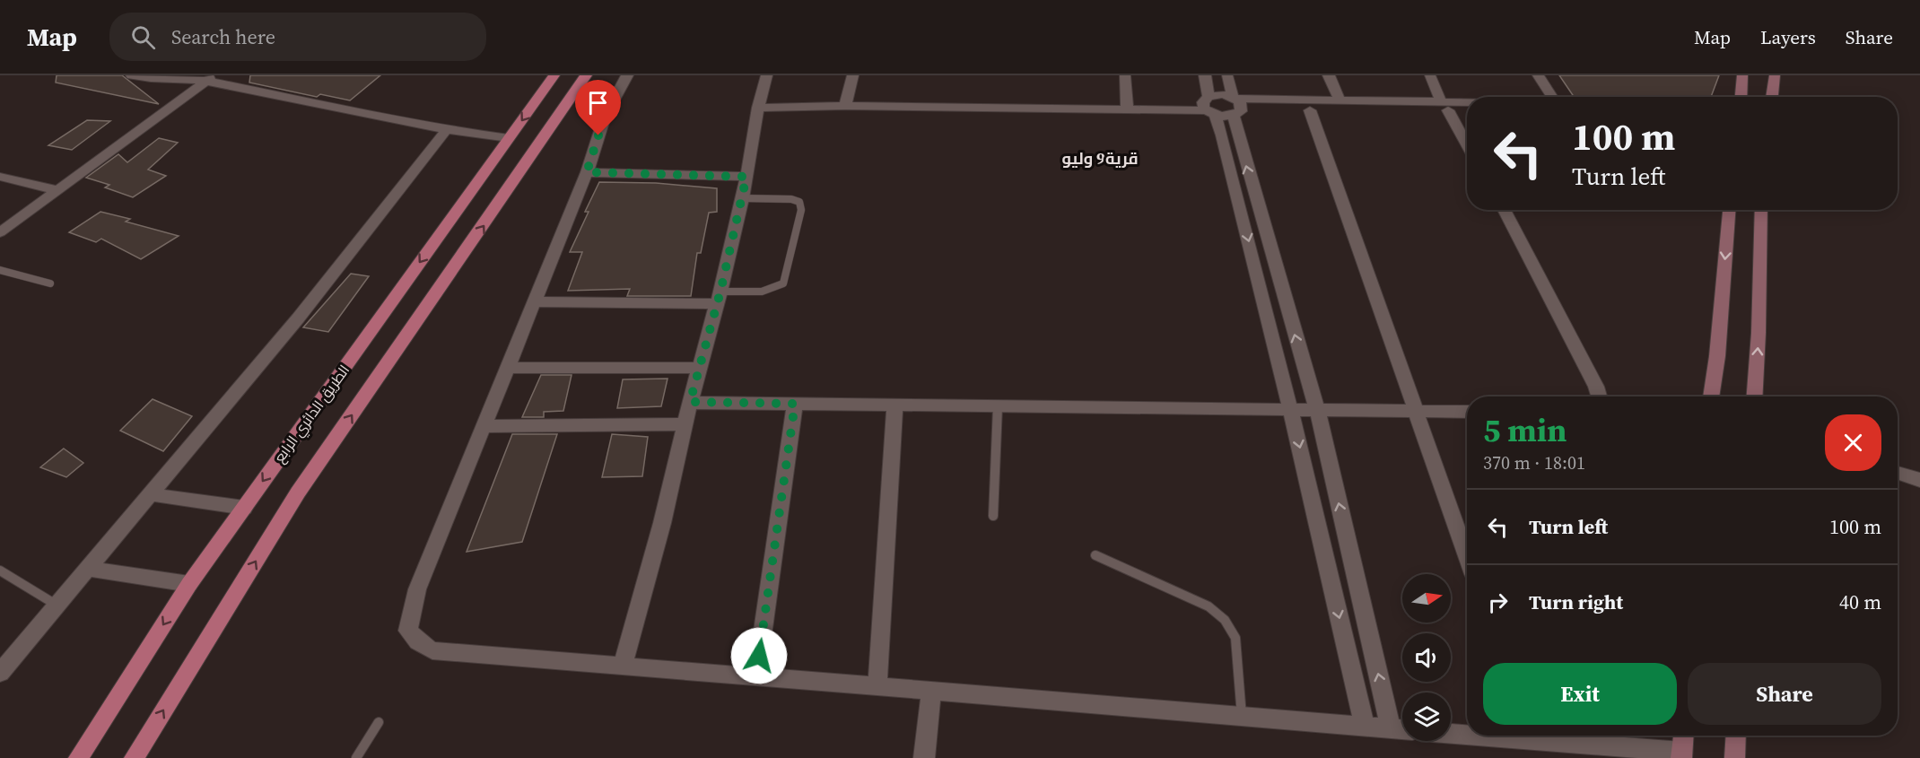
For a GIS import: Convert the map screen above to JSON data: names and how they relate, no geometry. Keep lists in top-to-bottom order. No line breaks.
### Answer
{"streets":{"main road":["الطريق الدائري الرابع"]},"districts":["قرية9 وليو"],"north":"right","page":{"header":"Map","search":"Search here","nav":["Map","Layers","Share"],"turn":["100 m","Turn left"],"heading":["5 min","370 m · 18:01"],"list":[{"name":"Turn left","value":"100 m"},{"name":"Turn right","value":"40 m"}],"buttons":["Exit","Share"]}}
